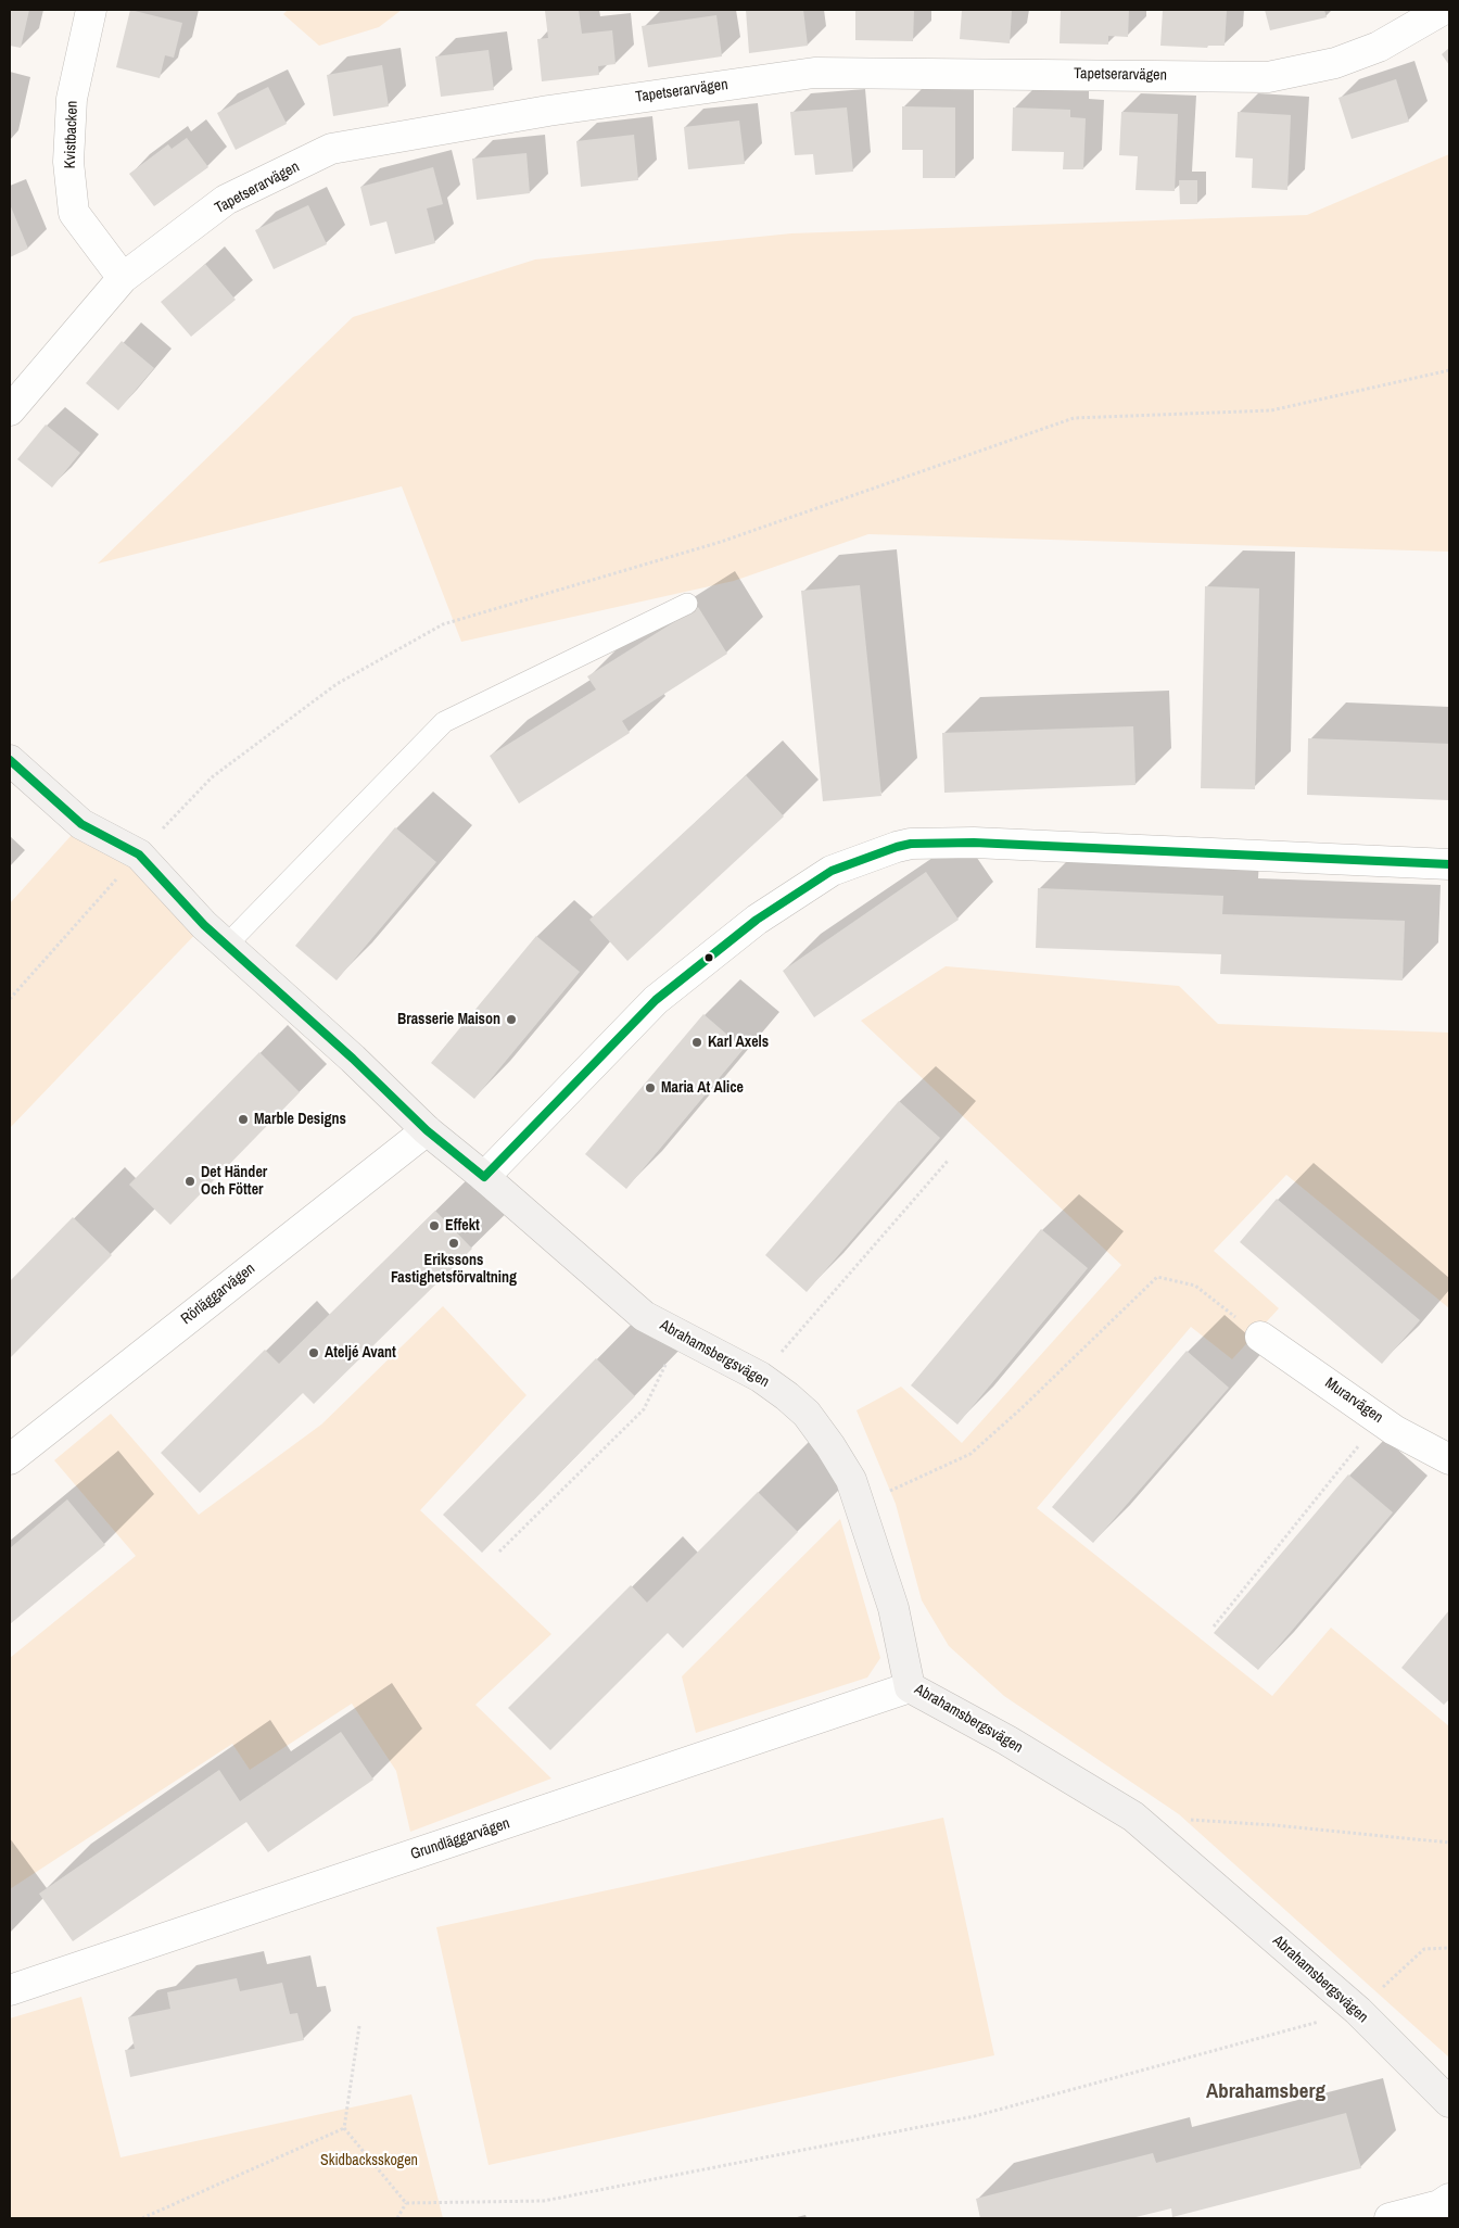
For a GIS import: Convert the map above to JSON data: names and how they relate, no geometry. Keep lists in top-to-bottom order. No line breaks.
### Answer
{"streets":{"street":["Tapetserarvägen","Kvistbacken","Rörläggarvägen","Abrahamsbergsvägen","Murarvägen","Grundläggarvägen"]},"crossings":[["Tapetserarvägen","Kvistbacken"],["Rörläggarvägen","Abrahamsbergsvägen"],["Abrahamsbergsvägen","Grundläggarvägen"]],"districts":["Abrahamsberg"],"parks":["Skidbacksskogen"],"places":["Brasserie Maison","Karl Axels","Maria At Alice","Marble Designs","Det Händer Och Fötter","Effekt","Erikssons Fastighetsförvaltning","Ateljé Avant"]}
